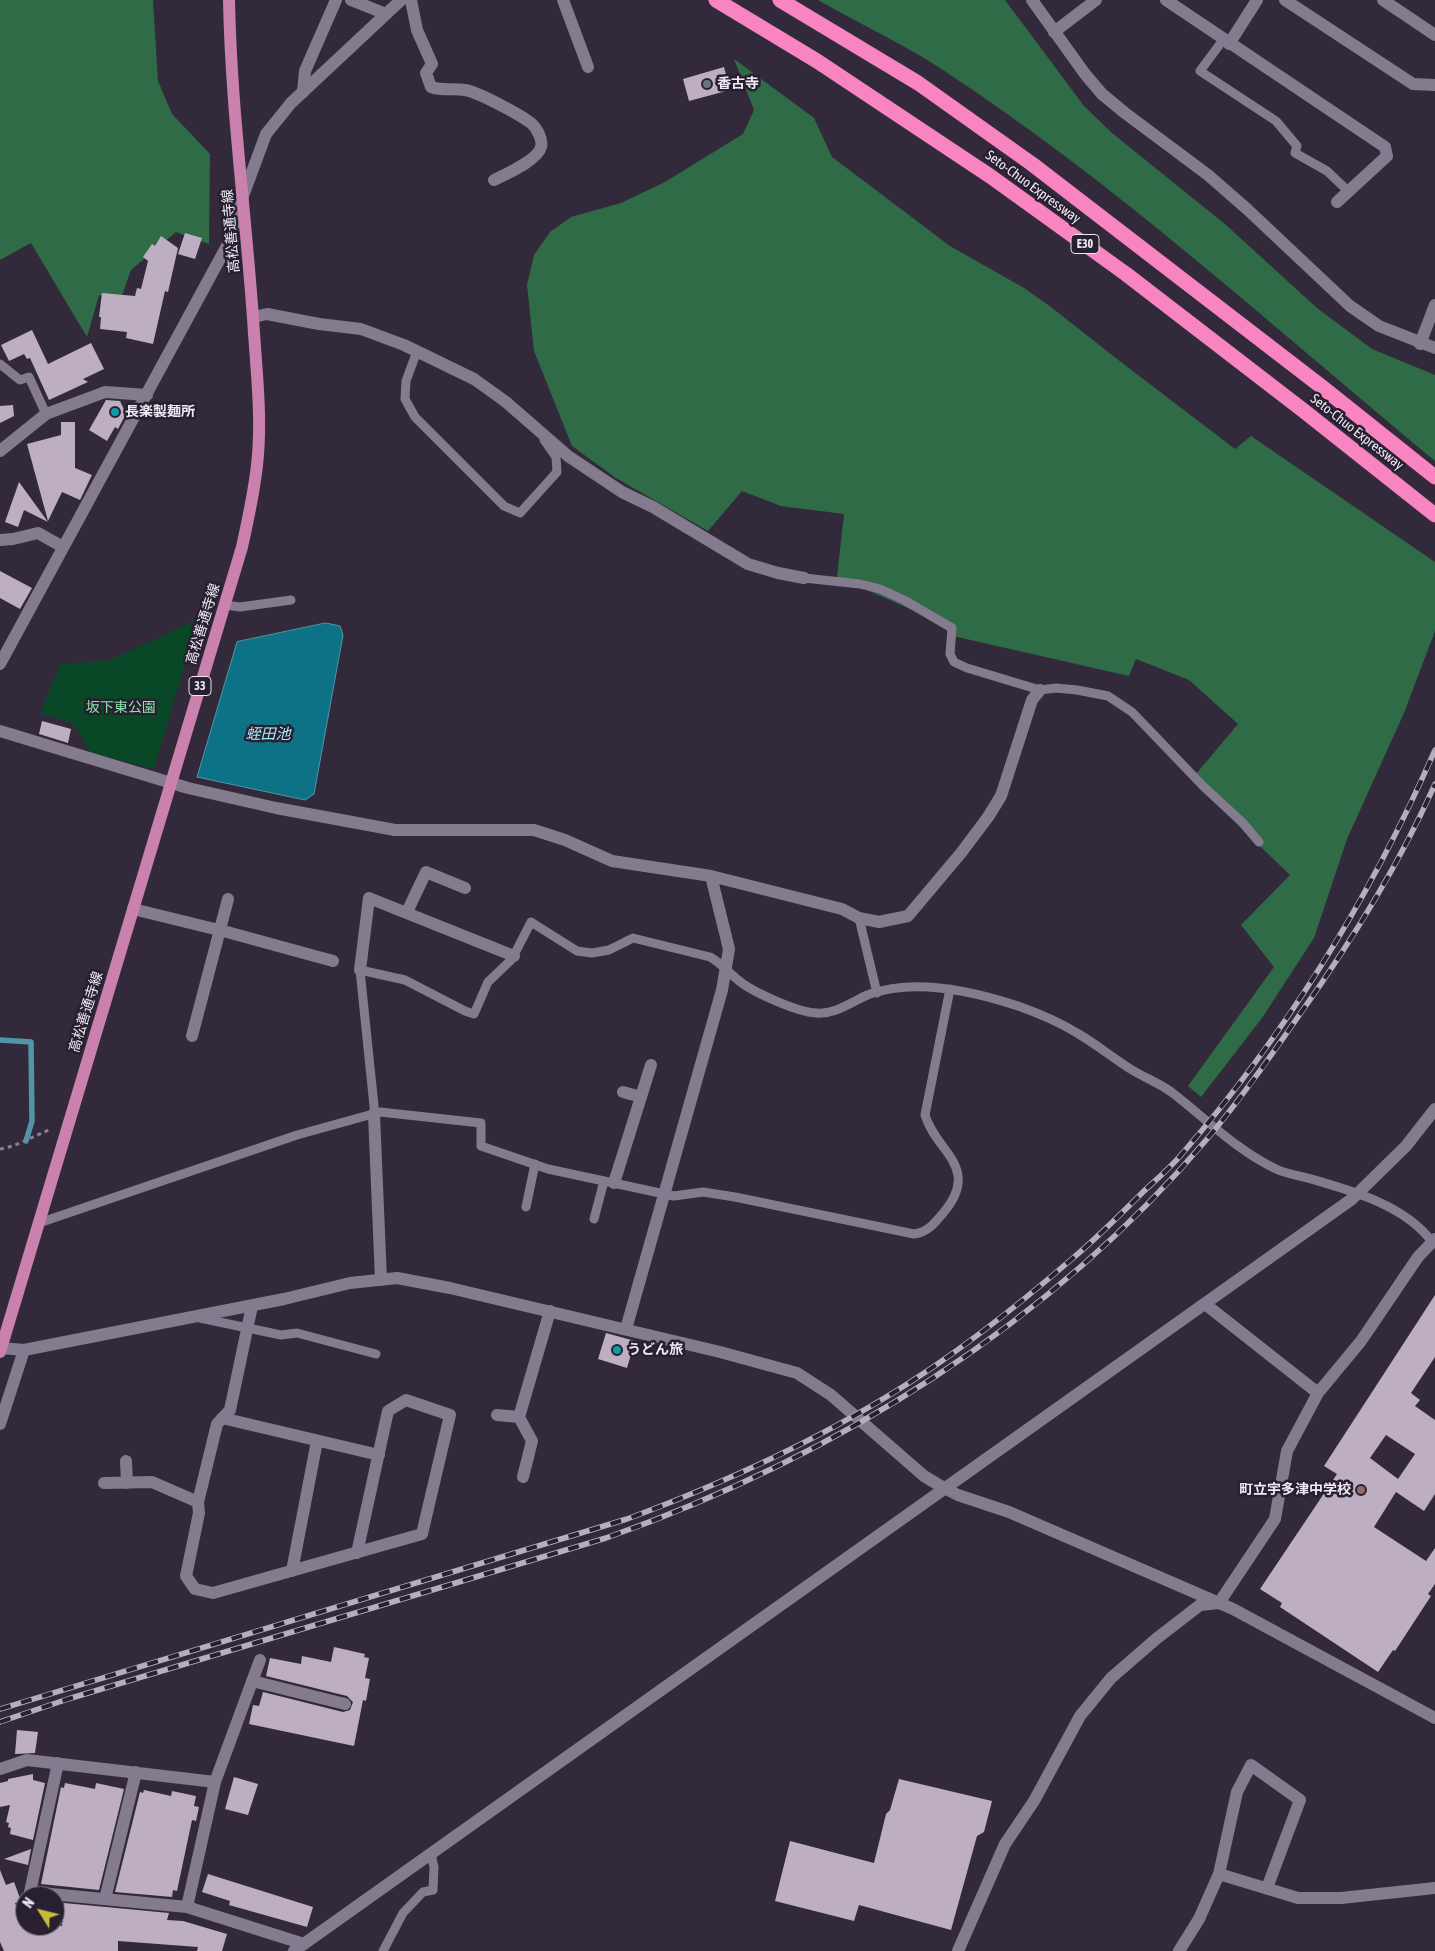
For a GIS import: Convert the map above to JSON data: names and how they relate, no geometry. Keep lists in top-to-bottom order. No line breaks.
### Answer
{"streets":{"highway":["Seto-Chuo Expressway","E30"],"main road":["高松善通寺線","33"]},"water":["蛭田池"],"parks":["坂下東公園"],"places":["香古寺","長楽製麺所","うどん旅","町立宇多津中学校"],"north":"top left"}
